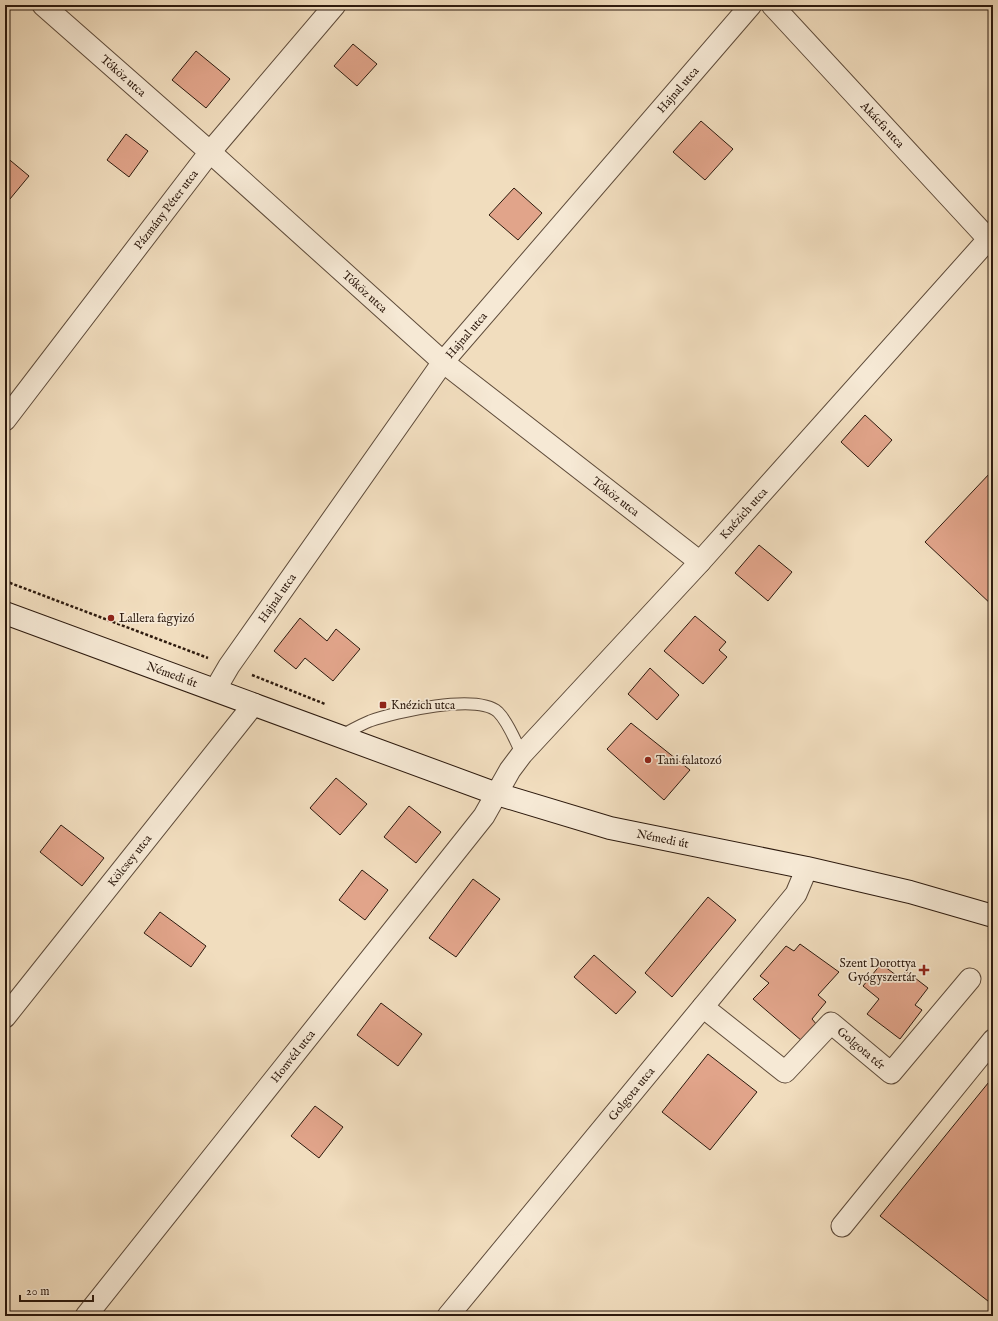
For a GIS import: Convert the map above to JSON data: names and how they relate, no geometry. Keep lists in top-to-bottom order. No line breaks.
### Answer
{"streets":{"main road":["Némedi út"],"street":["Tóköz utca","Hajnal utca","Akácfa utca","Pázmány Péter utca","Knézich utca","Kölcsey utca","Golgota tér","Honvéd utca","Golgota utca"]},"crossings":[["Tóköz utca","Hajnal utca"],["Tóköz utca","Pázmány Péter utca"],["Tóköz utca","Knézich utca"],["Hajnal utca","Némedi út"],["Akácfa utca","Knézich utca"],["Knézich utca","Némedi út"],["Knézich utca","Honvéd utca"],["Némedi út","Kölcsey utca"],["Némedi út","Honvéd utca"],["Némedi út","Golgota utca"],["Golgota tér","Golgota utca"]],"places":{"other":["Lallera fagyizó","Tani falatozó"],"transit":["Knézich utca"],"health":["Szent Dorottya Gyógyszertár"]},"scale_bar":"20 m"}
